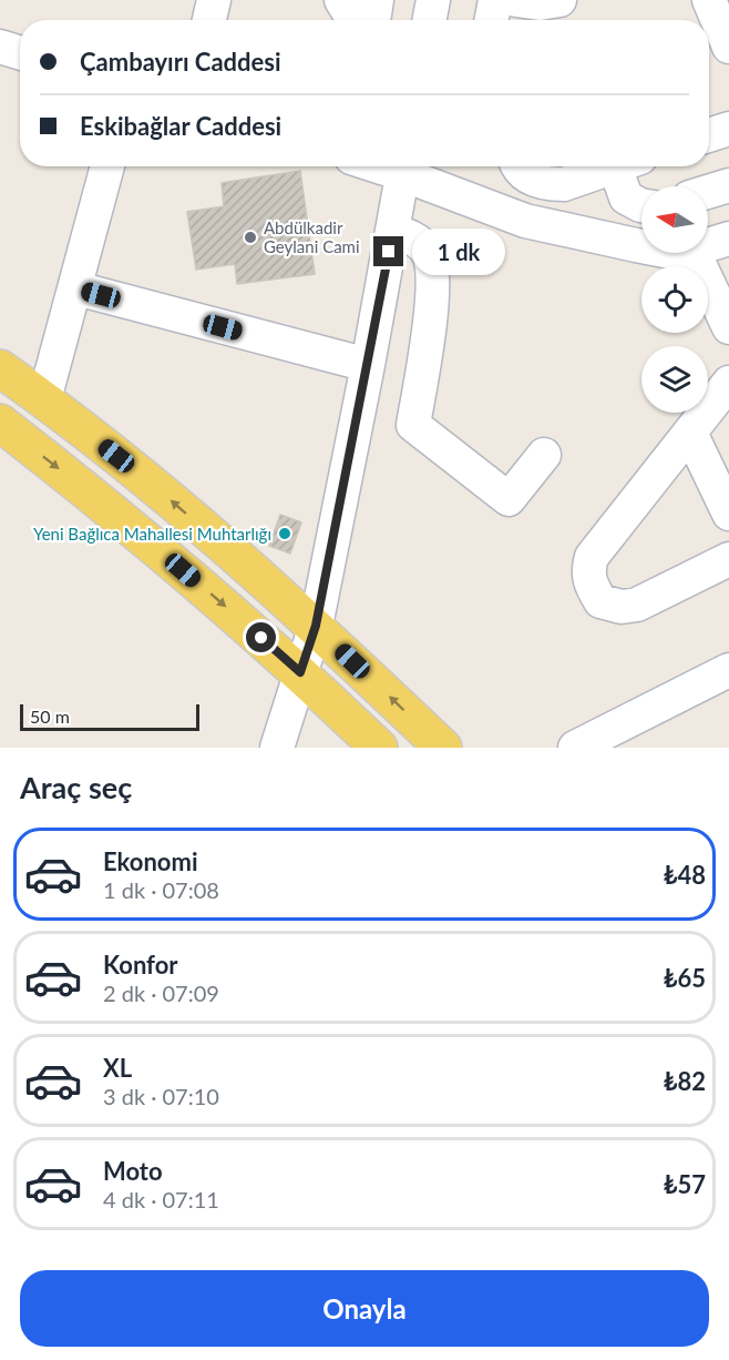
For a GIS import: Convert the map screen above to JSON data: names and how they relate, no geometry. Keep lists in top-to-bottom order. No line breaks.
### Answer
{"places":["Abdülkadir Geylani Cami","Yeni Bağlıca Mahallesi Muhtarlığı"],"scale_bar":"50 m","north":"left","page":{"banner":["Çambayırı Caddesi","Eskibağlar Caddesi"],"bubble":"1 dk","scale":"50 m","heading":"Araç seç","list":[{"name":"Ekonomi","note":"1 dk · 07:08","value":"₺48"},{"name":"Konfor","note":"2 dk · 07:09","value":"₺65"},{"name":"XL","note":"3 dk · 07:10","value":"₺82"},{"name":"Moto","note":"4 dk · 07:11","value":"₺57"}],"buttons":"Onayla"}}
